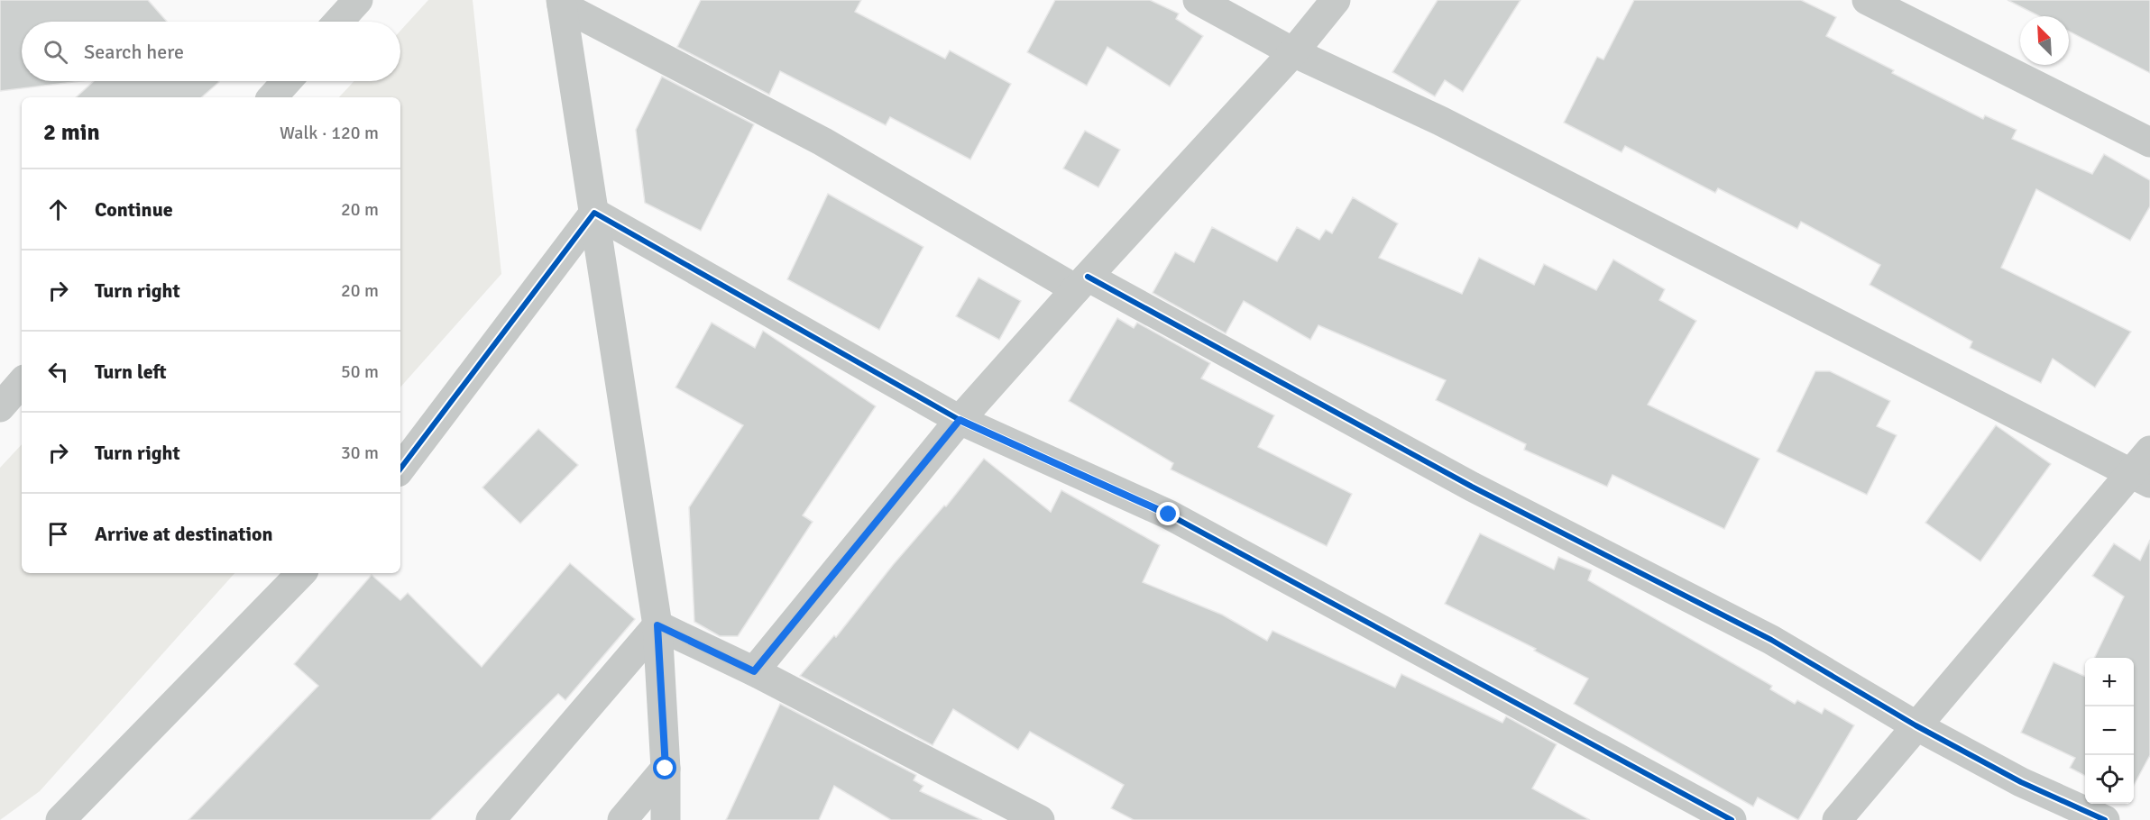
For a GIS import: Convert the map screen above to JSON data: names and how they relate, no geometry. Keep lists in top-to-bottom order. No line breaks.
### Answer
{"north":"top left","page":{"search":"Search here","heading":["2 min","Walk · 120 m"],"list":[["Continue","20 m"],["Turn right","20 m"],["Turn left","50 m"],["Turn right","30 m"],"Arrive at destination"],"map_buttons":["+","−"]}}
